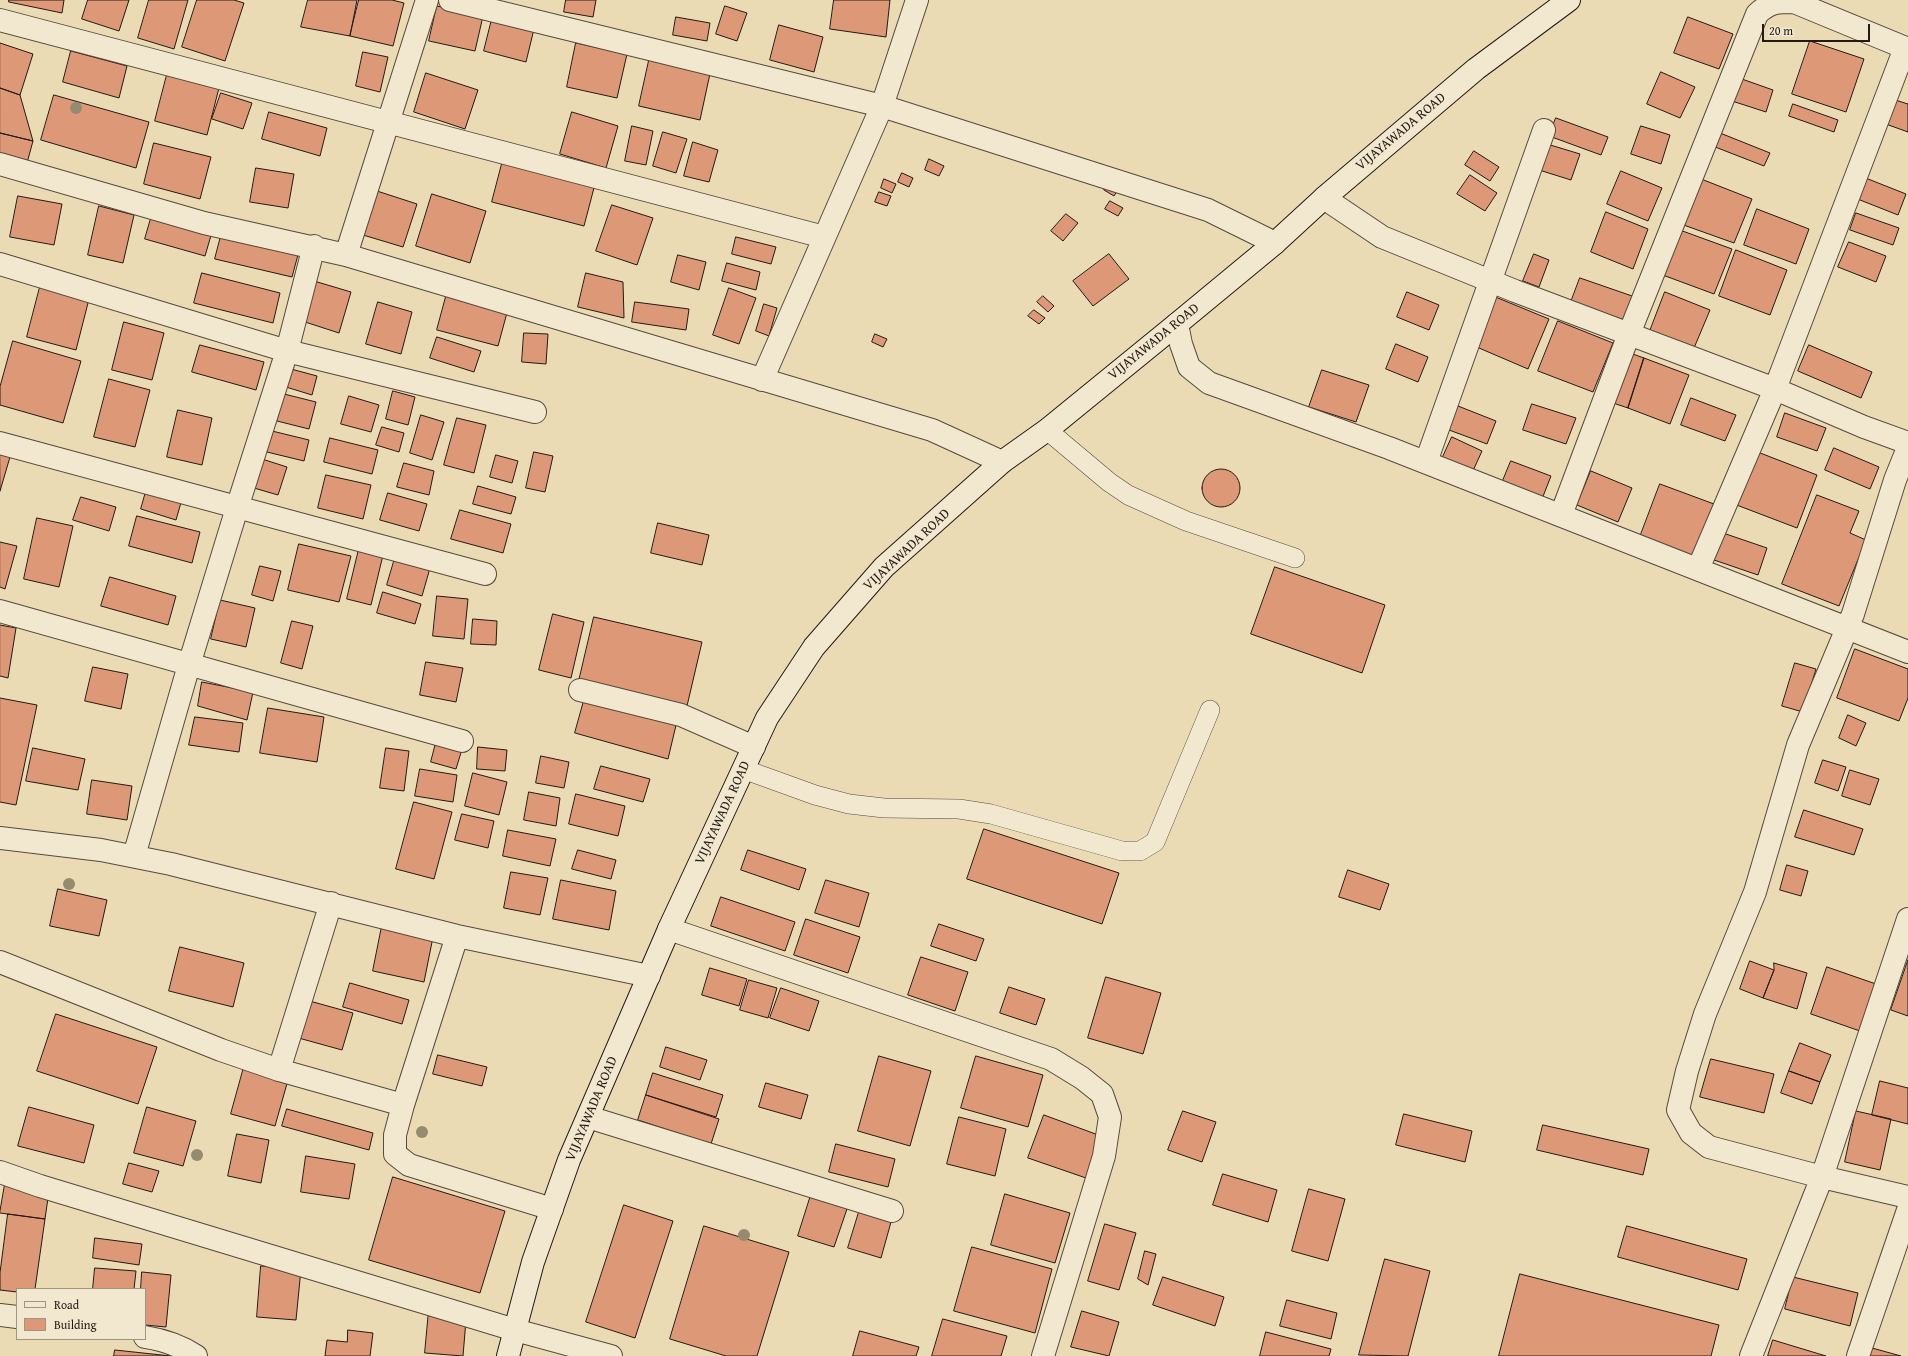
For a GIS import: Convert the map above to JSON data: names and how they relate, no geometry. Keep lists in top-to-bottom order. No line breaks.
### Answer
{"streets":{"street":["VIJAYAWADA ROAD"]},"legend":["Road","Building"],"scale_bar":"20 m"}
